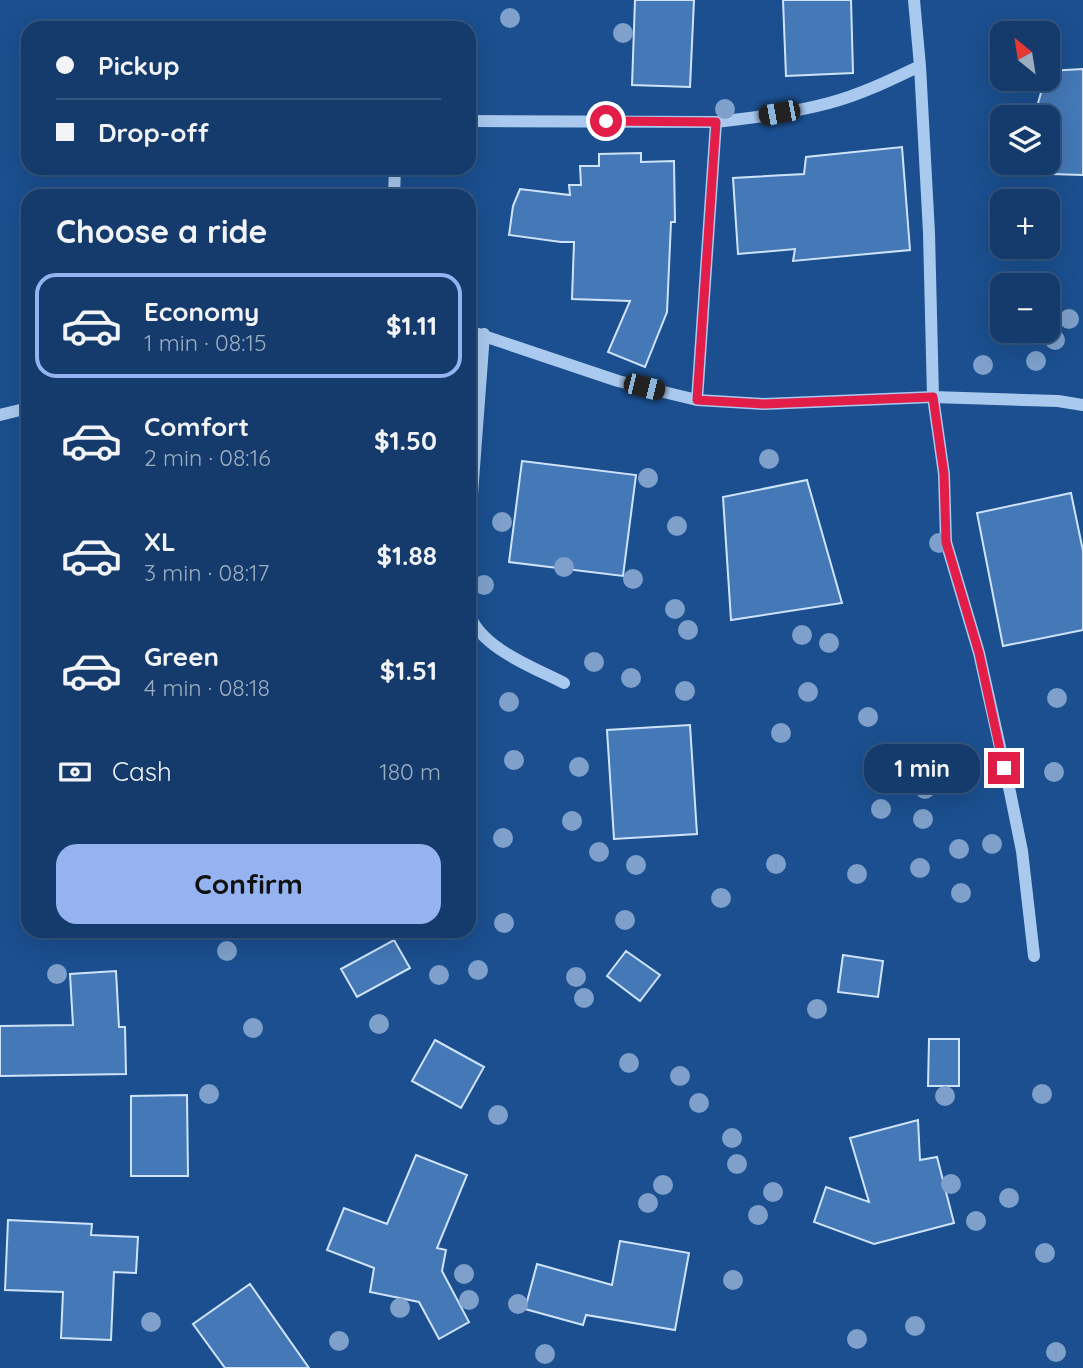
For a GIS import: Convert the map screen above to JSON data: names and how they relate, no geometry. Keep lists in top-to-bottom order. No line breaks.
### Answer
{"north":"top left","page":{"map_buttons":["+","−"],"banner":["Pickup","Drop-off"],"heading":"Choose a ride","list":[{"name":"Economy","note":"1 min · 08:15","value":"$1.11"},{"name":"Comfort","note":"2 min · 08:16","value":"$1.50"},{"name":"XL","note":"3 min · 08:17","value":"$1.88"},{"name":"Green","note":"4 min · 08:18","value":"$1.51"}],"pay":["Cash","180 m"],"bubble":"1 min","buttons":"Confirm"}}
